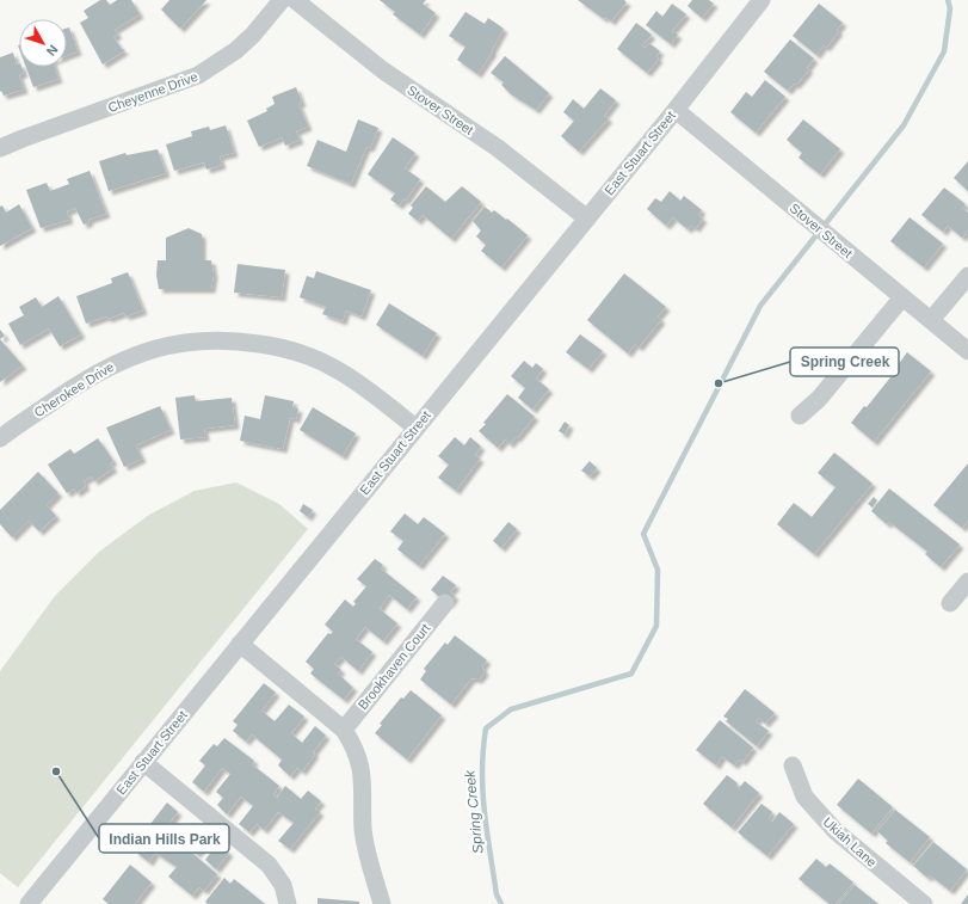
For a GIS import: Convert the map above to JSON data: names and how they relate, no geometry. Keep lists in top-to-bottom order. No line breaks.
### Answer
{"streets":{"street":["Cheyenne Drive","Stover Street","East Stuart Street","Cherokee Drive","Brookhaven Court","Ukiah Lane"]},"crossings":[["Stover Street","East Stuart Street"],["East Stuart Street","Cherokee Drive"]],"water":["Spring Creek"],"places":["Spring Creek","Indian Hills Park"],"north":"bottom right"}
